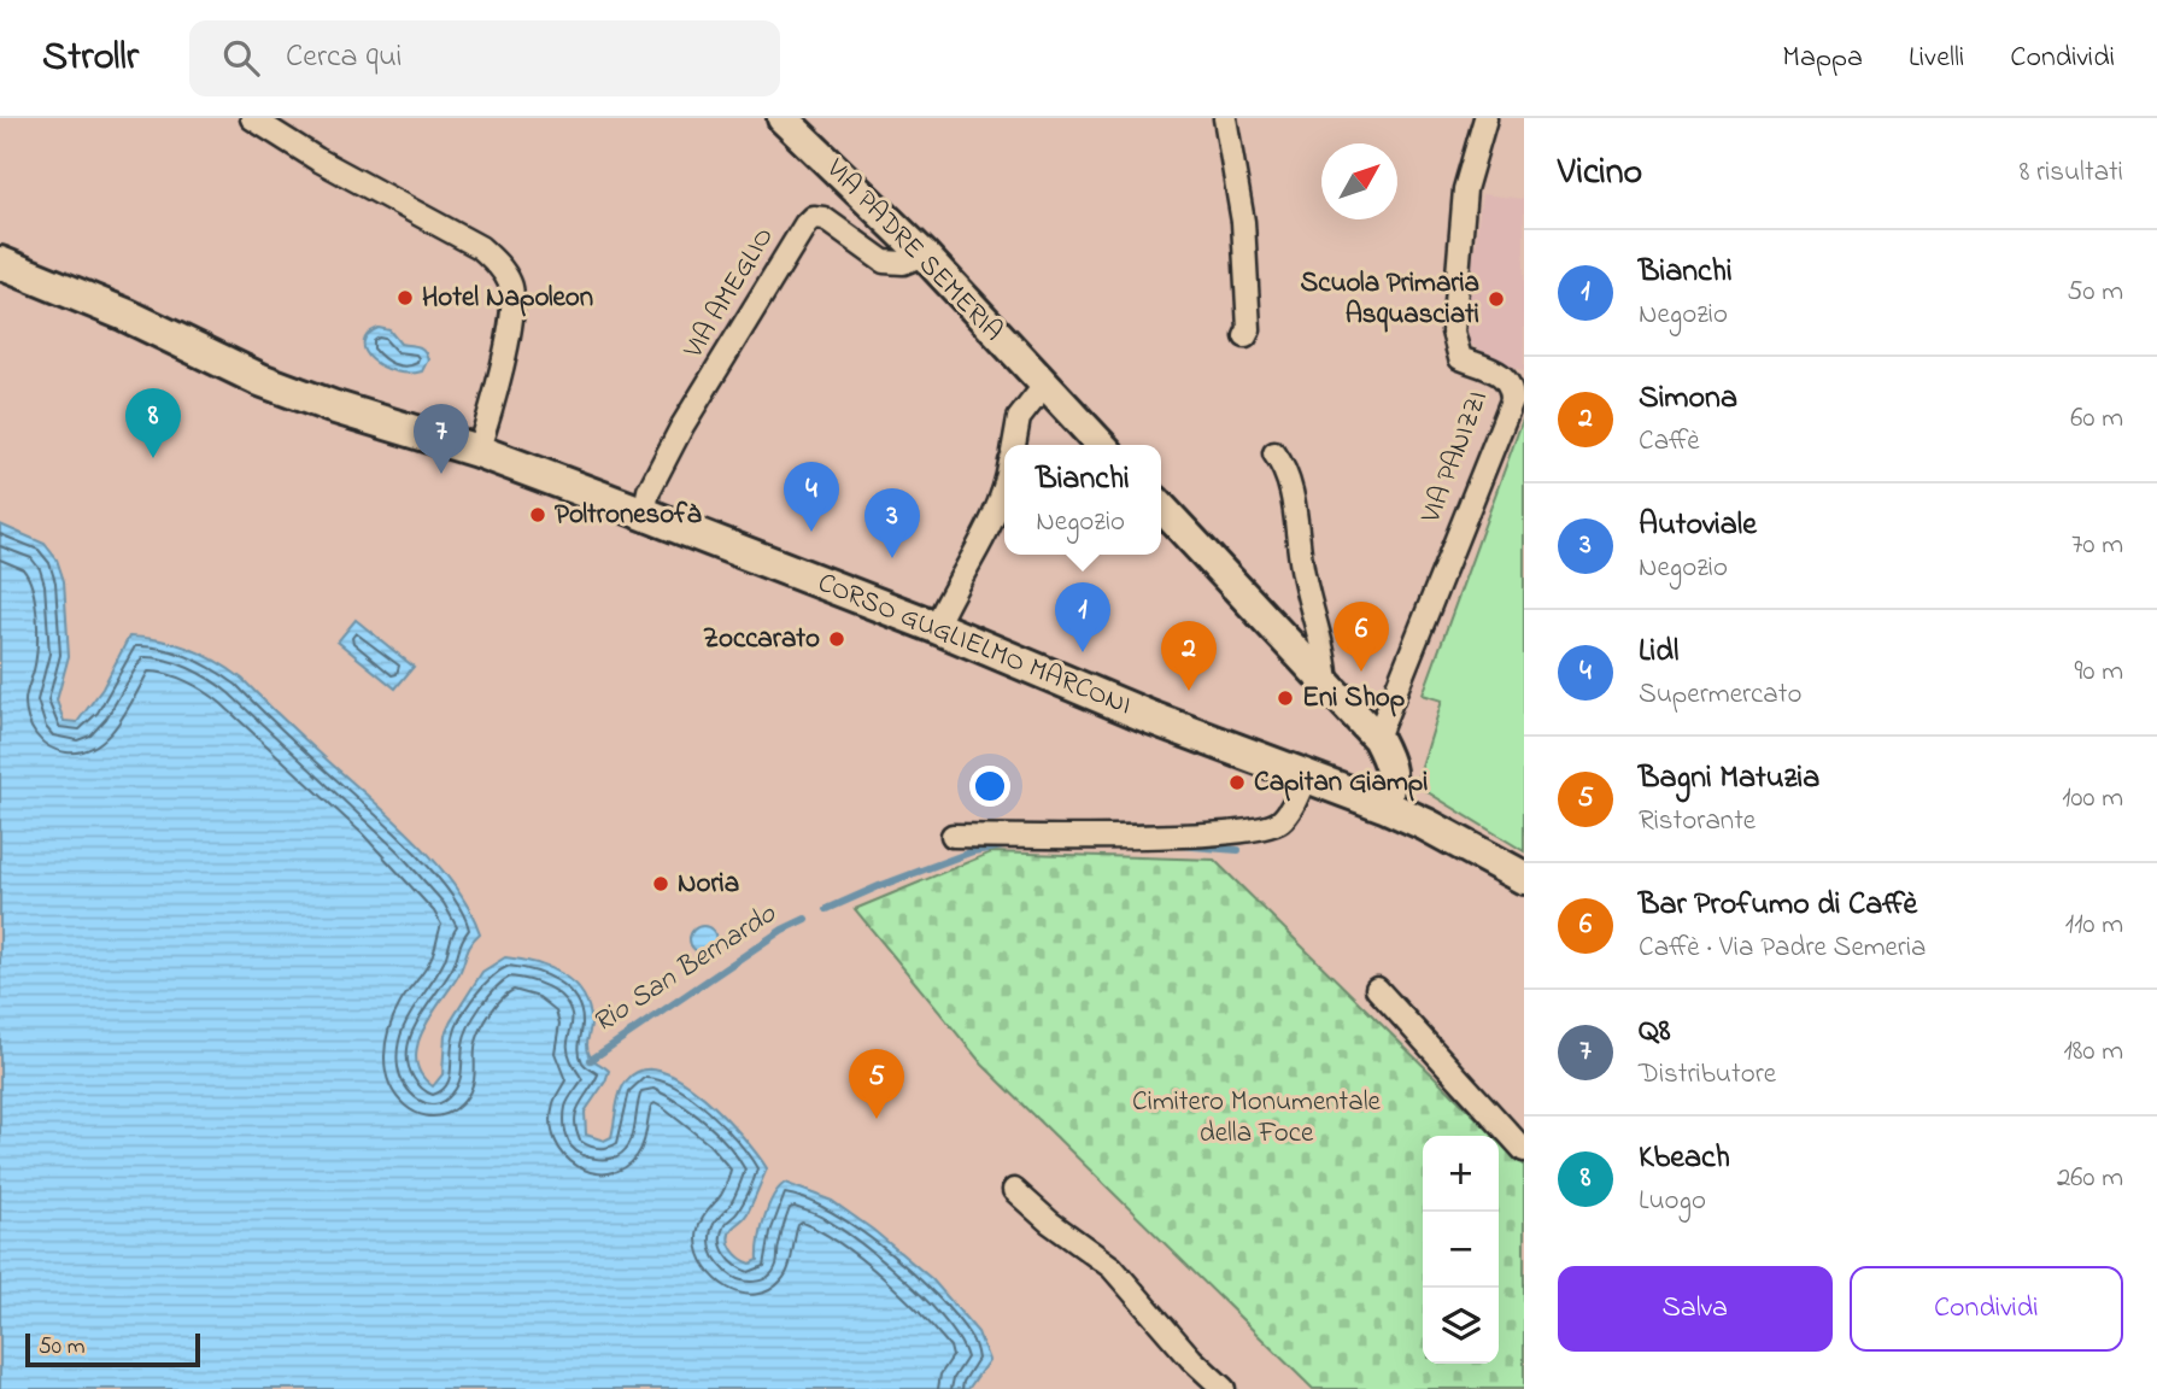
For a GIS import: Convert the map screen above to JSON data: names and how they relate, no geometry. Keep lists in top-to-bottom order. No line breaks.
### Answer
{"streets":{"main road":["VIA PADRE SEMERIA","CORSO GUGLIELMO MARCONI"],"street":["VIA AMEGLIO","VIA PANIZZI"]},"crossings":[["VIA PADRE SEMERIA","VIA AMEGLIO"],["VIA AMEGLIO","CORSO GUGLIELMO MARCONI"]],"water":["Rio San Bernardo"],"parks":["Cimitero Monumentale della Foce"],"places":["Hotel Napoleon","Scuola Primaria Asquasciati","Poltronesofà","Zoccarato","Eni Shop","Capitan Giampi","Noria"],"scale_bar":"50 m","north":"top right","page":{"header":"Strollr","search":"Cerca qui","nav":["Mappa","Livelli","Condividi"],"heading":["Vicino","8 risultati"],"list":[{"mark":"1","name":"Bianchi","note":"Negozio","value":"50 m"},{"mark":"2","name":"Simona","note":"Caffè","value":"60 m"},{"mark":"3","name":"Autoviale","note":"Negozio","value":"70 m"},{"mark":"4","name":"Lidl","note":"Supermercato","value":"90 m"},{"mark":"5","name":"Bagni Matuzia","note":"Ristorante","value":"100 m"},{"mark":"6","name":"Bar Profumo di Caffè","note":"Caffè · Via Padre Semeria","value":"110 m"},{"mark":"7","name":"Q8","note":"Distributore","value":"180 m"},{"mark":"8","name":"Kbeach","note":"Luogo","value":"260 m"}],"pins":["8","7","4","3","1","6","2","5"],"popup":["Bianchi","Negozio"],"map_buttons":["+","−"],"buttons":["Salva","Condividi"],"scale":"50 m"}}
